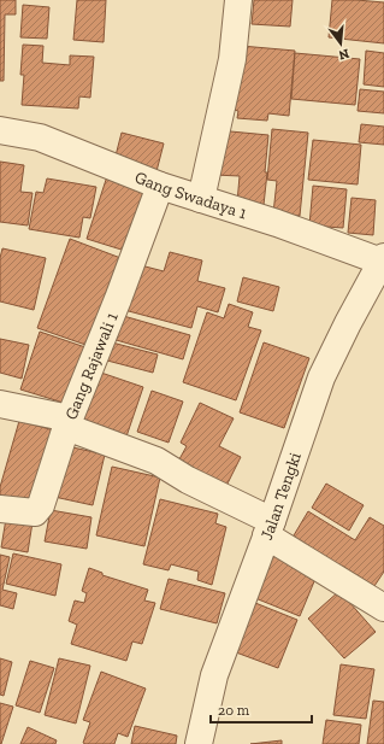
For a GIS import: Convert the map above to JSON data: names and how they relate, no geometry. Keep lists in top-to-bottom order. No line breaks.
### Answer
{"streets":{"street":["Gang Swadaya 1","Gang Rajawali 1","Jalan Tengki"]},"crossings":[["Gang Swadaya 1","Gang Rajawali 1"],["Gang Swadaya 1","Jalan Tengki"]],"scale_bar":"20 m","north":"bottom"}
